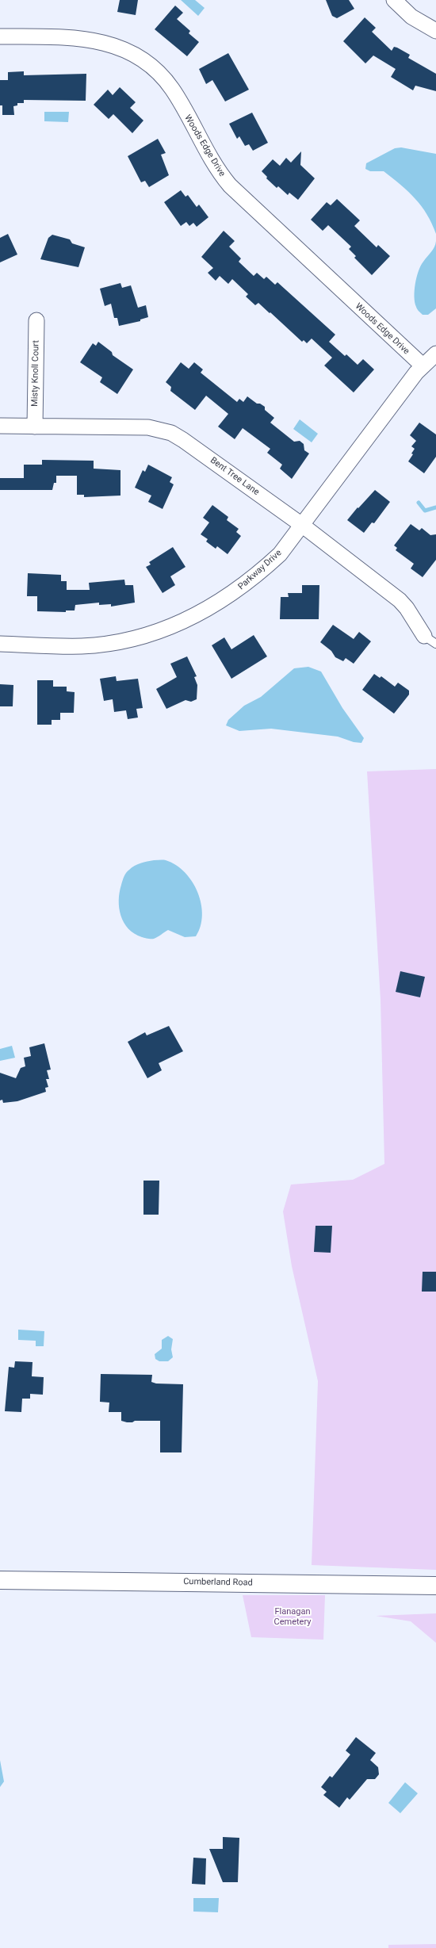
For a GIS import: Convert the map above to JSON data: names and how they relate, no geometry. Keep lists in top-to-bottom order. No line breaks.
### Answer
{"streets":{"main road":["Cumberland Road"],"street":["Woods Edge Drive","Misty Knoll Court","Bent Tree Lane","Parkway Drive"]},"crossings":[["Woods Edge Drive","Parkway Drive"],["Misty Knoll Court","Bent Tree Lane"],["Bent Tree Lane","Parkway Drive"]],"parks":["Flanagan Cemetery"]}
